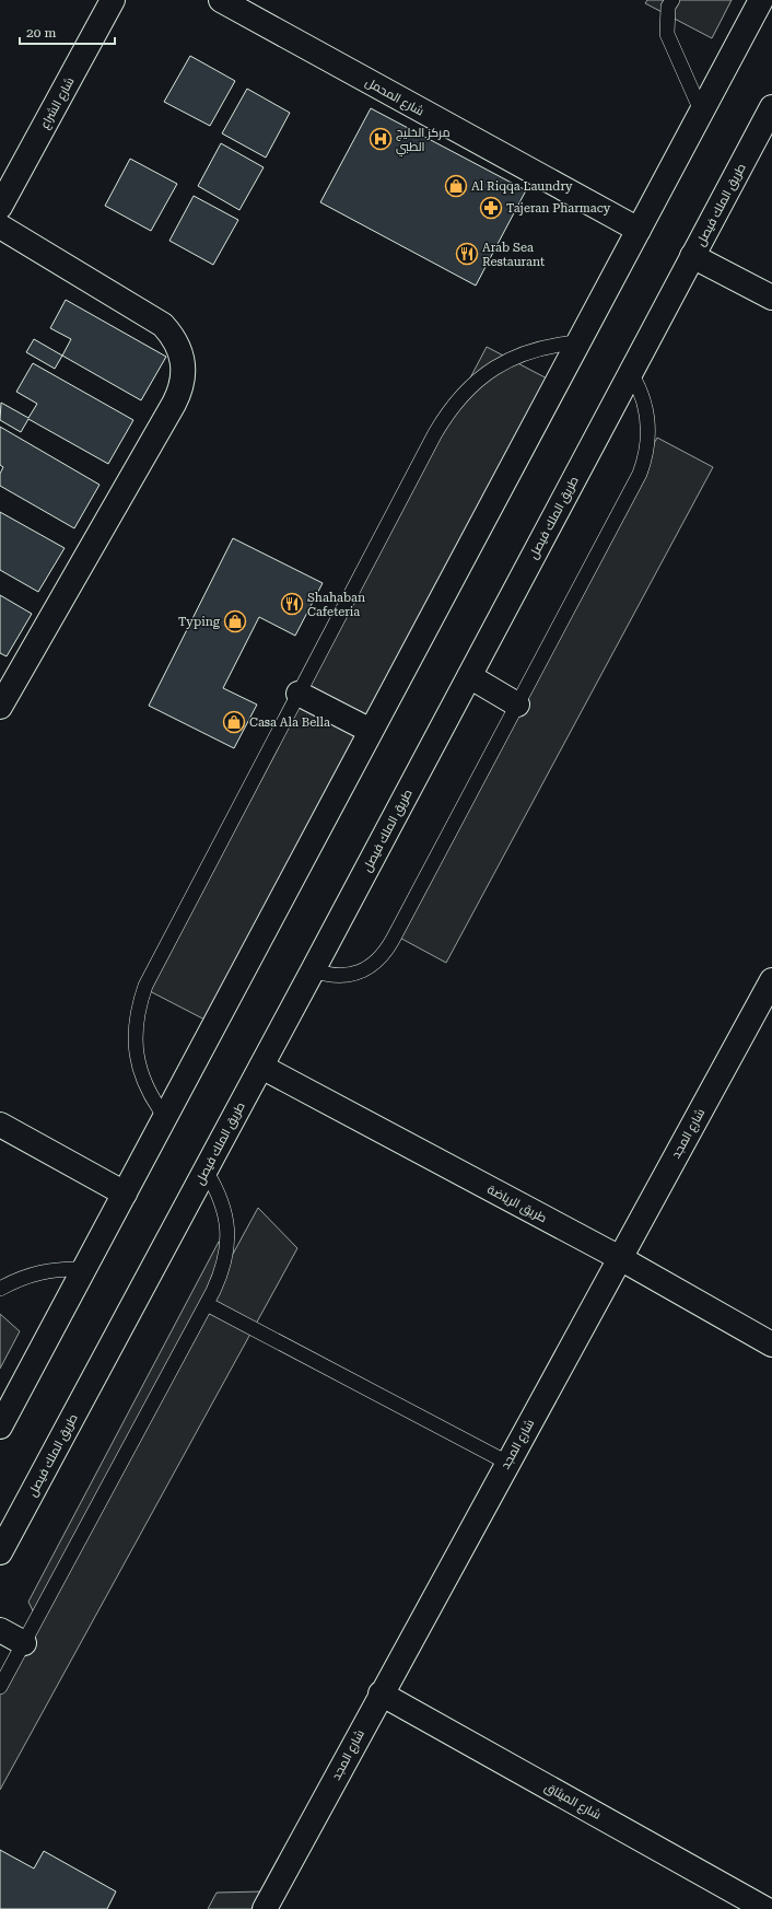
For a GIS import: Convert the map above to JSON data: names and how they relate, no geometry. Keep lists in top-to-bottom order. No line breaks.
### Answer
{"streets":{"street":["شارع المحمل","شارع الشراع","طريق الملك فيصل","شارع المجد","طريق الرياضة","شارع الميثاق"]},"crossings":[["طريق الملك فيصل","طريق الرياضة"],["شارع المجد","طريق الرياضة"],["شارع المجد","شارع الميثاق"]],"places":{"hospital":["مركز الخليج الطبي"],"shop":["Al Riqqa Laundry","Typing","Casa Ala Bella"],"pharmacy":["Tajeran Pharmacy"],"restaurant":["Arab Sea Restaurant","Shahaban Cafeteria"]},"scale_bar":"20 m"}
